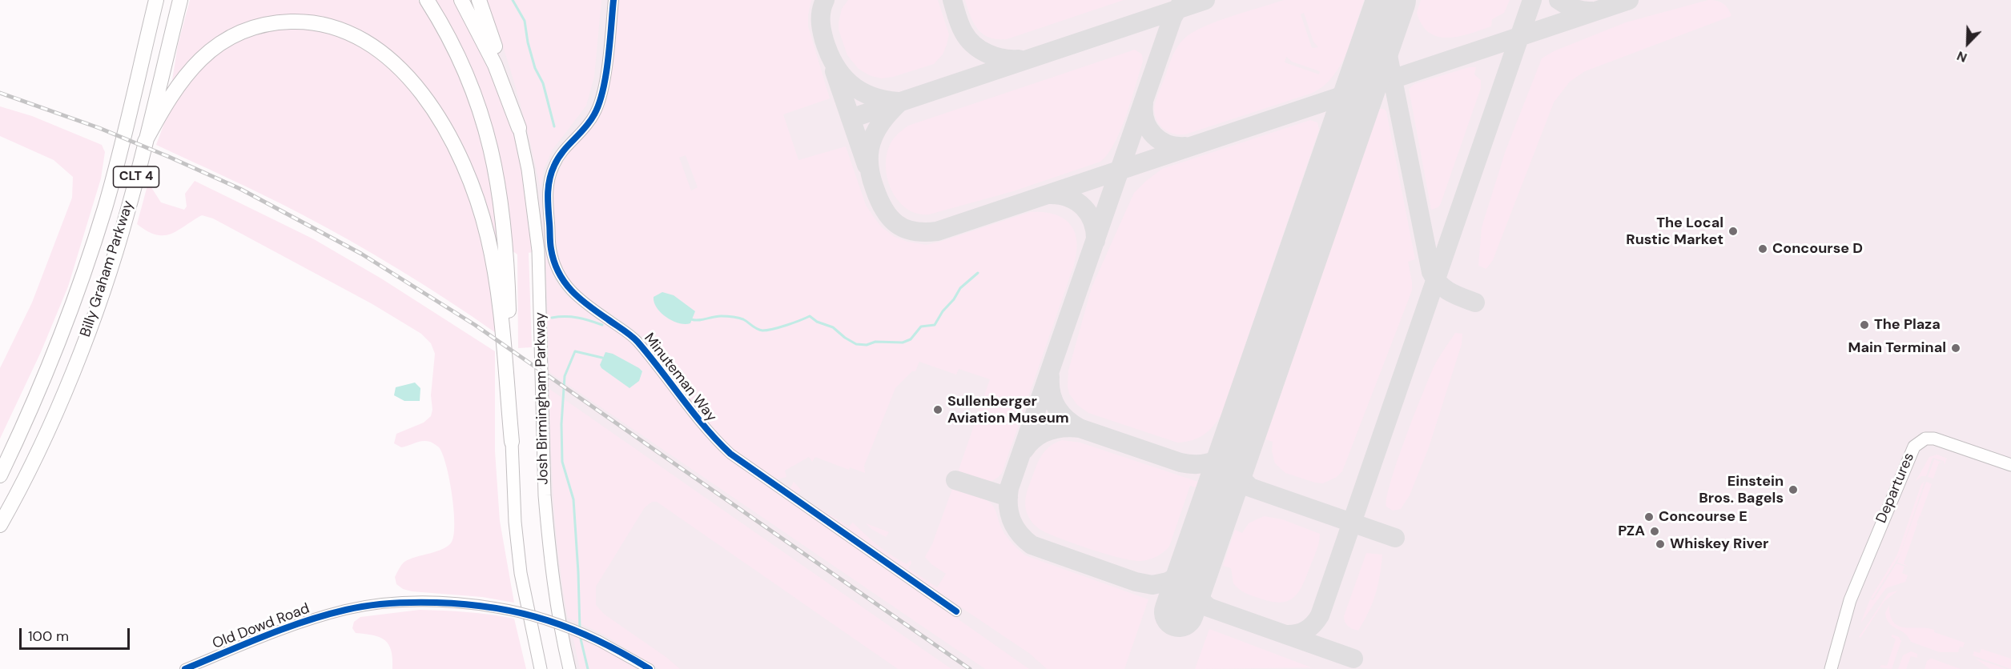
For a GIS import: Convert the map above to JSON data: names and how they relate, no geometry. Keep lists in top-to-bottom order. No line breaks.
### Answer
{"streets":{"highway":["CLT 4","Billy Graham Parkway"],"main road":["Josh Birmingham Parkway","Departures"],"street":["Minuteman Way","Old Dowd Road"]},"places":["The Local Rustic Market","Concourse D","The Plaza","Main Terminal","Sullenberger Aviation Museum","Einstein Bros. Bagels","Concourse E","PZA","Whiskey River"],"scale_bar":"100 m","north":"bottom left"}
